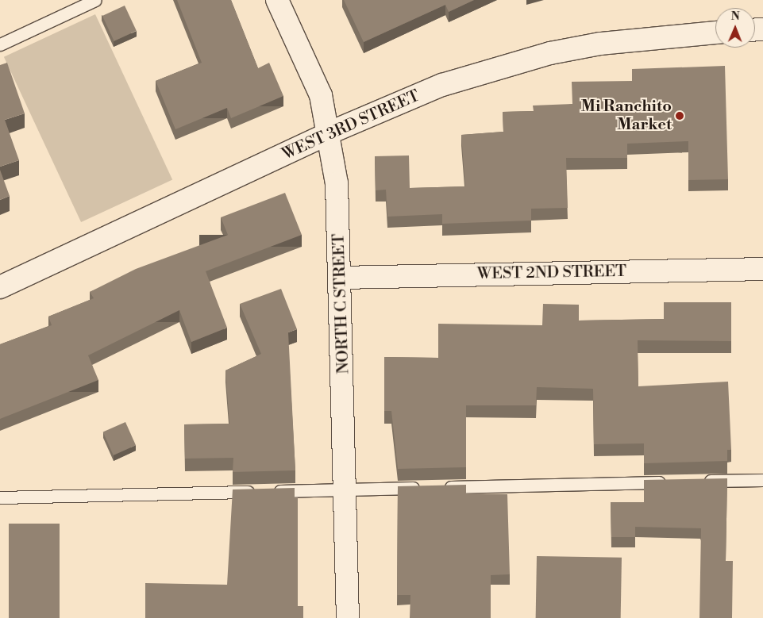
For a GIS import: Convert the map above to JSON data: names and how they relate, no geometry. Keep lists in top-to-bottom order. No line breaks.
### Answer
{"streets":{"street":["WEST 3RD STREET","WEST 2ND STREET","NORTH C STREET"]},"crossings":[["WEST 3RD STREET","NORTH C STREET"],["WEST 2ND STREET","NORTH C STREET"]],"places":["Mi Ranchito Market"],"north":"top"}
